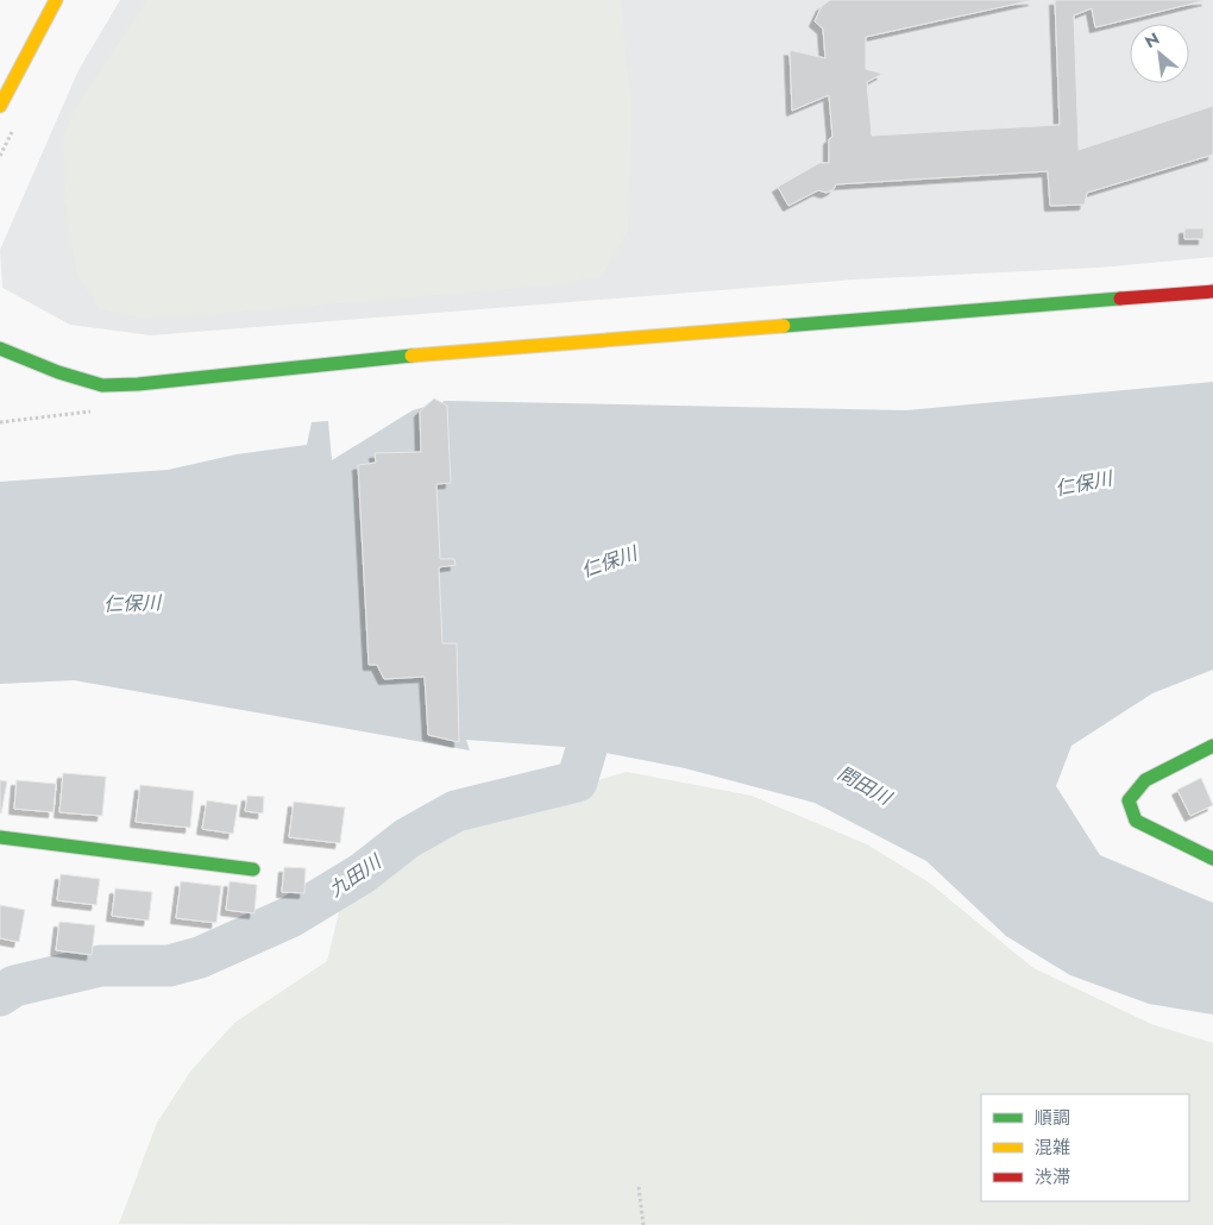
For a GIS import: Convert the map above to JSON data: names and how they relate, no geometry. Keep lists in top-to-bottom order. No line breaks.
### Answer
{"water":["仁保川","問田川","九田川"],"legend":["順調","混雑","渋滞"],"north":"top left"}
